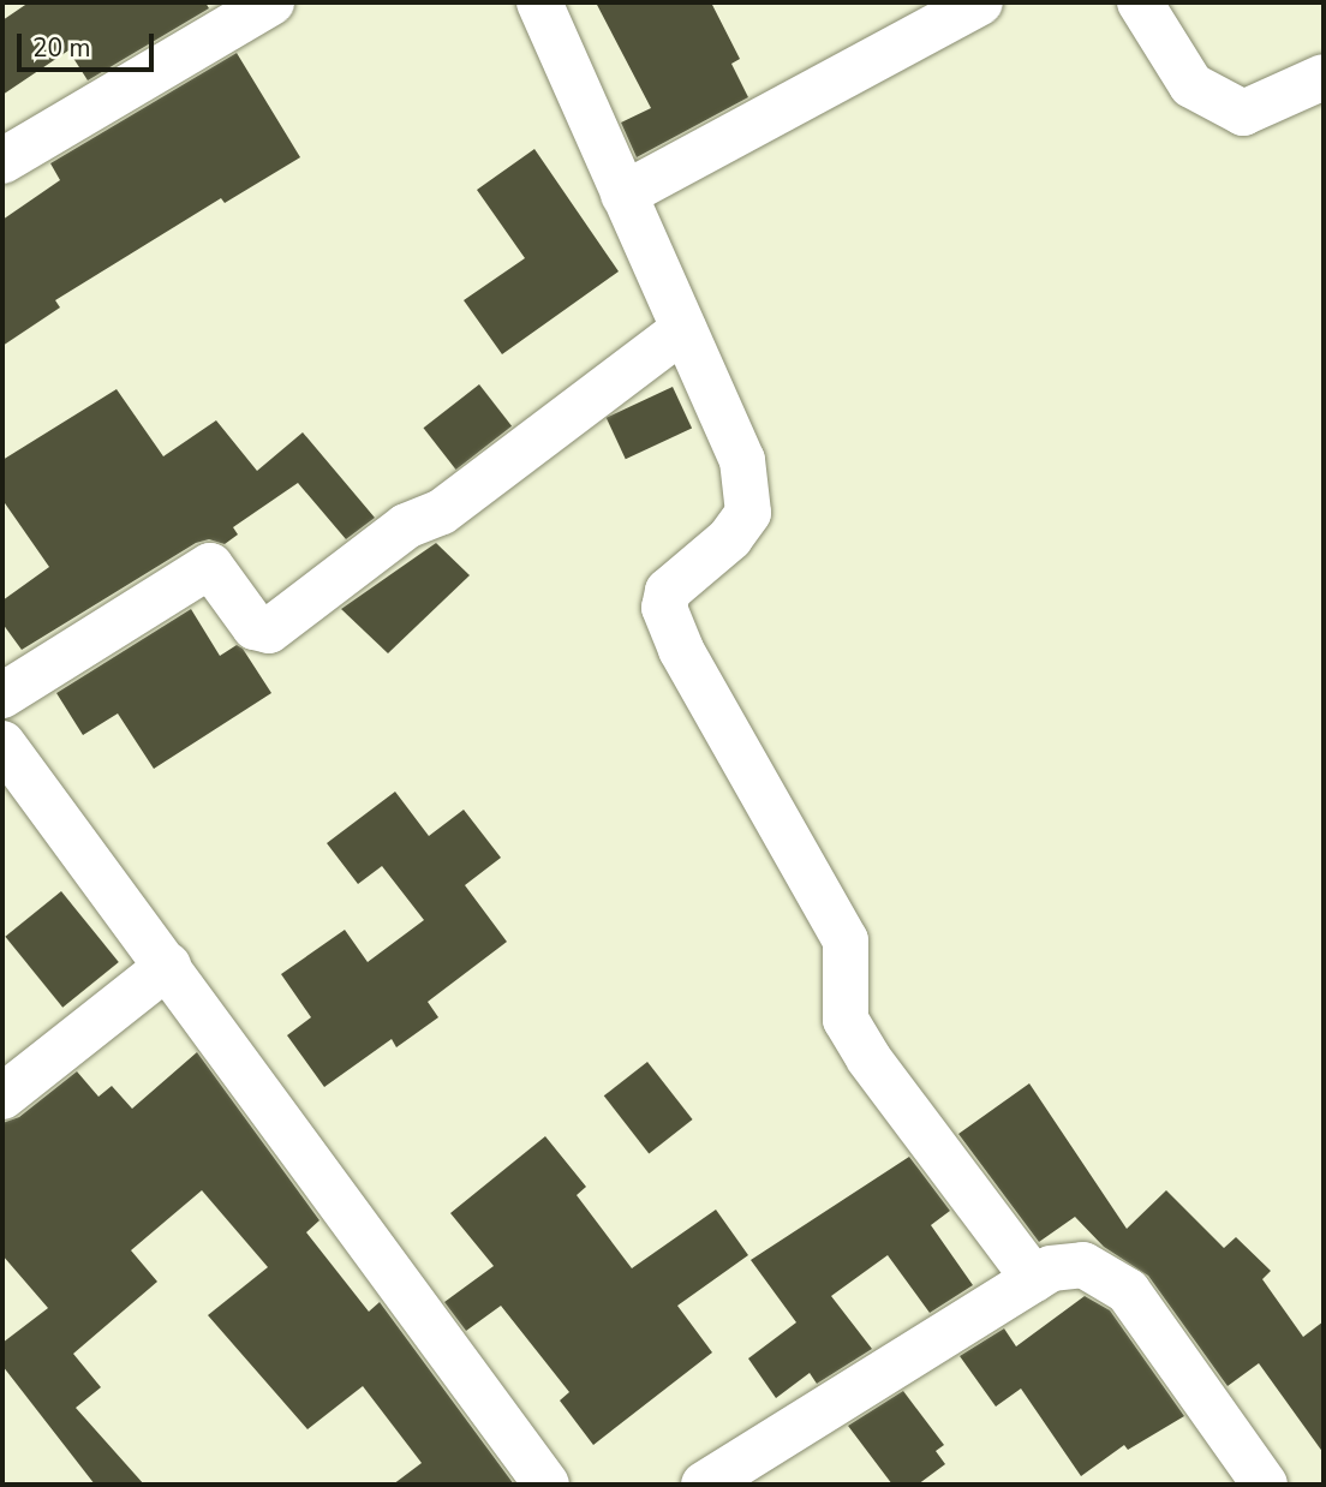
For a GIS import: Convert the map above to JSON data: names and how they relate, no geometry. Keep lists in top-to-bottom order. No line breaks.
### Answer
{"scale_bar":"20 m"}
